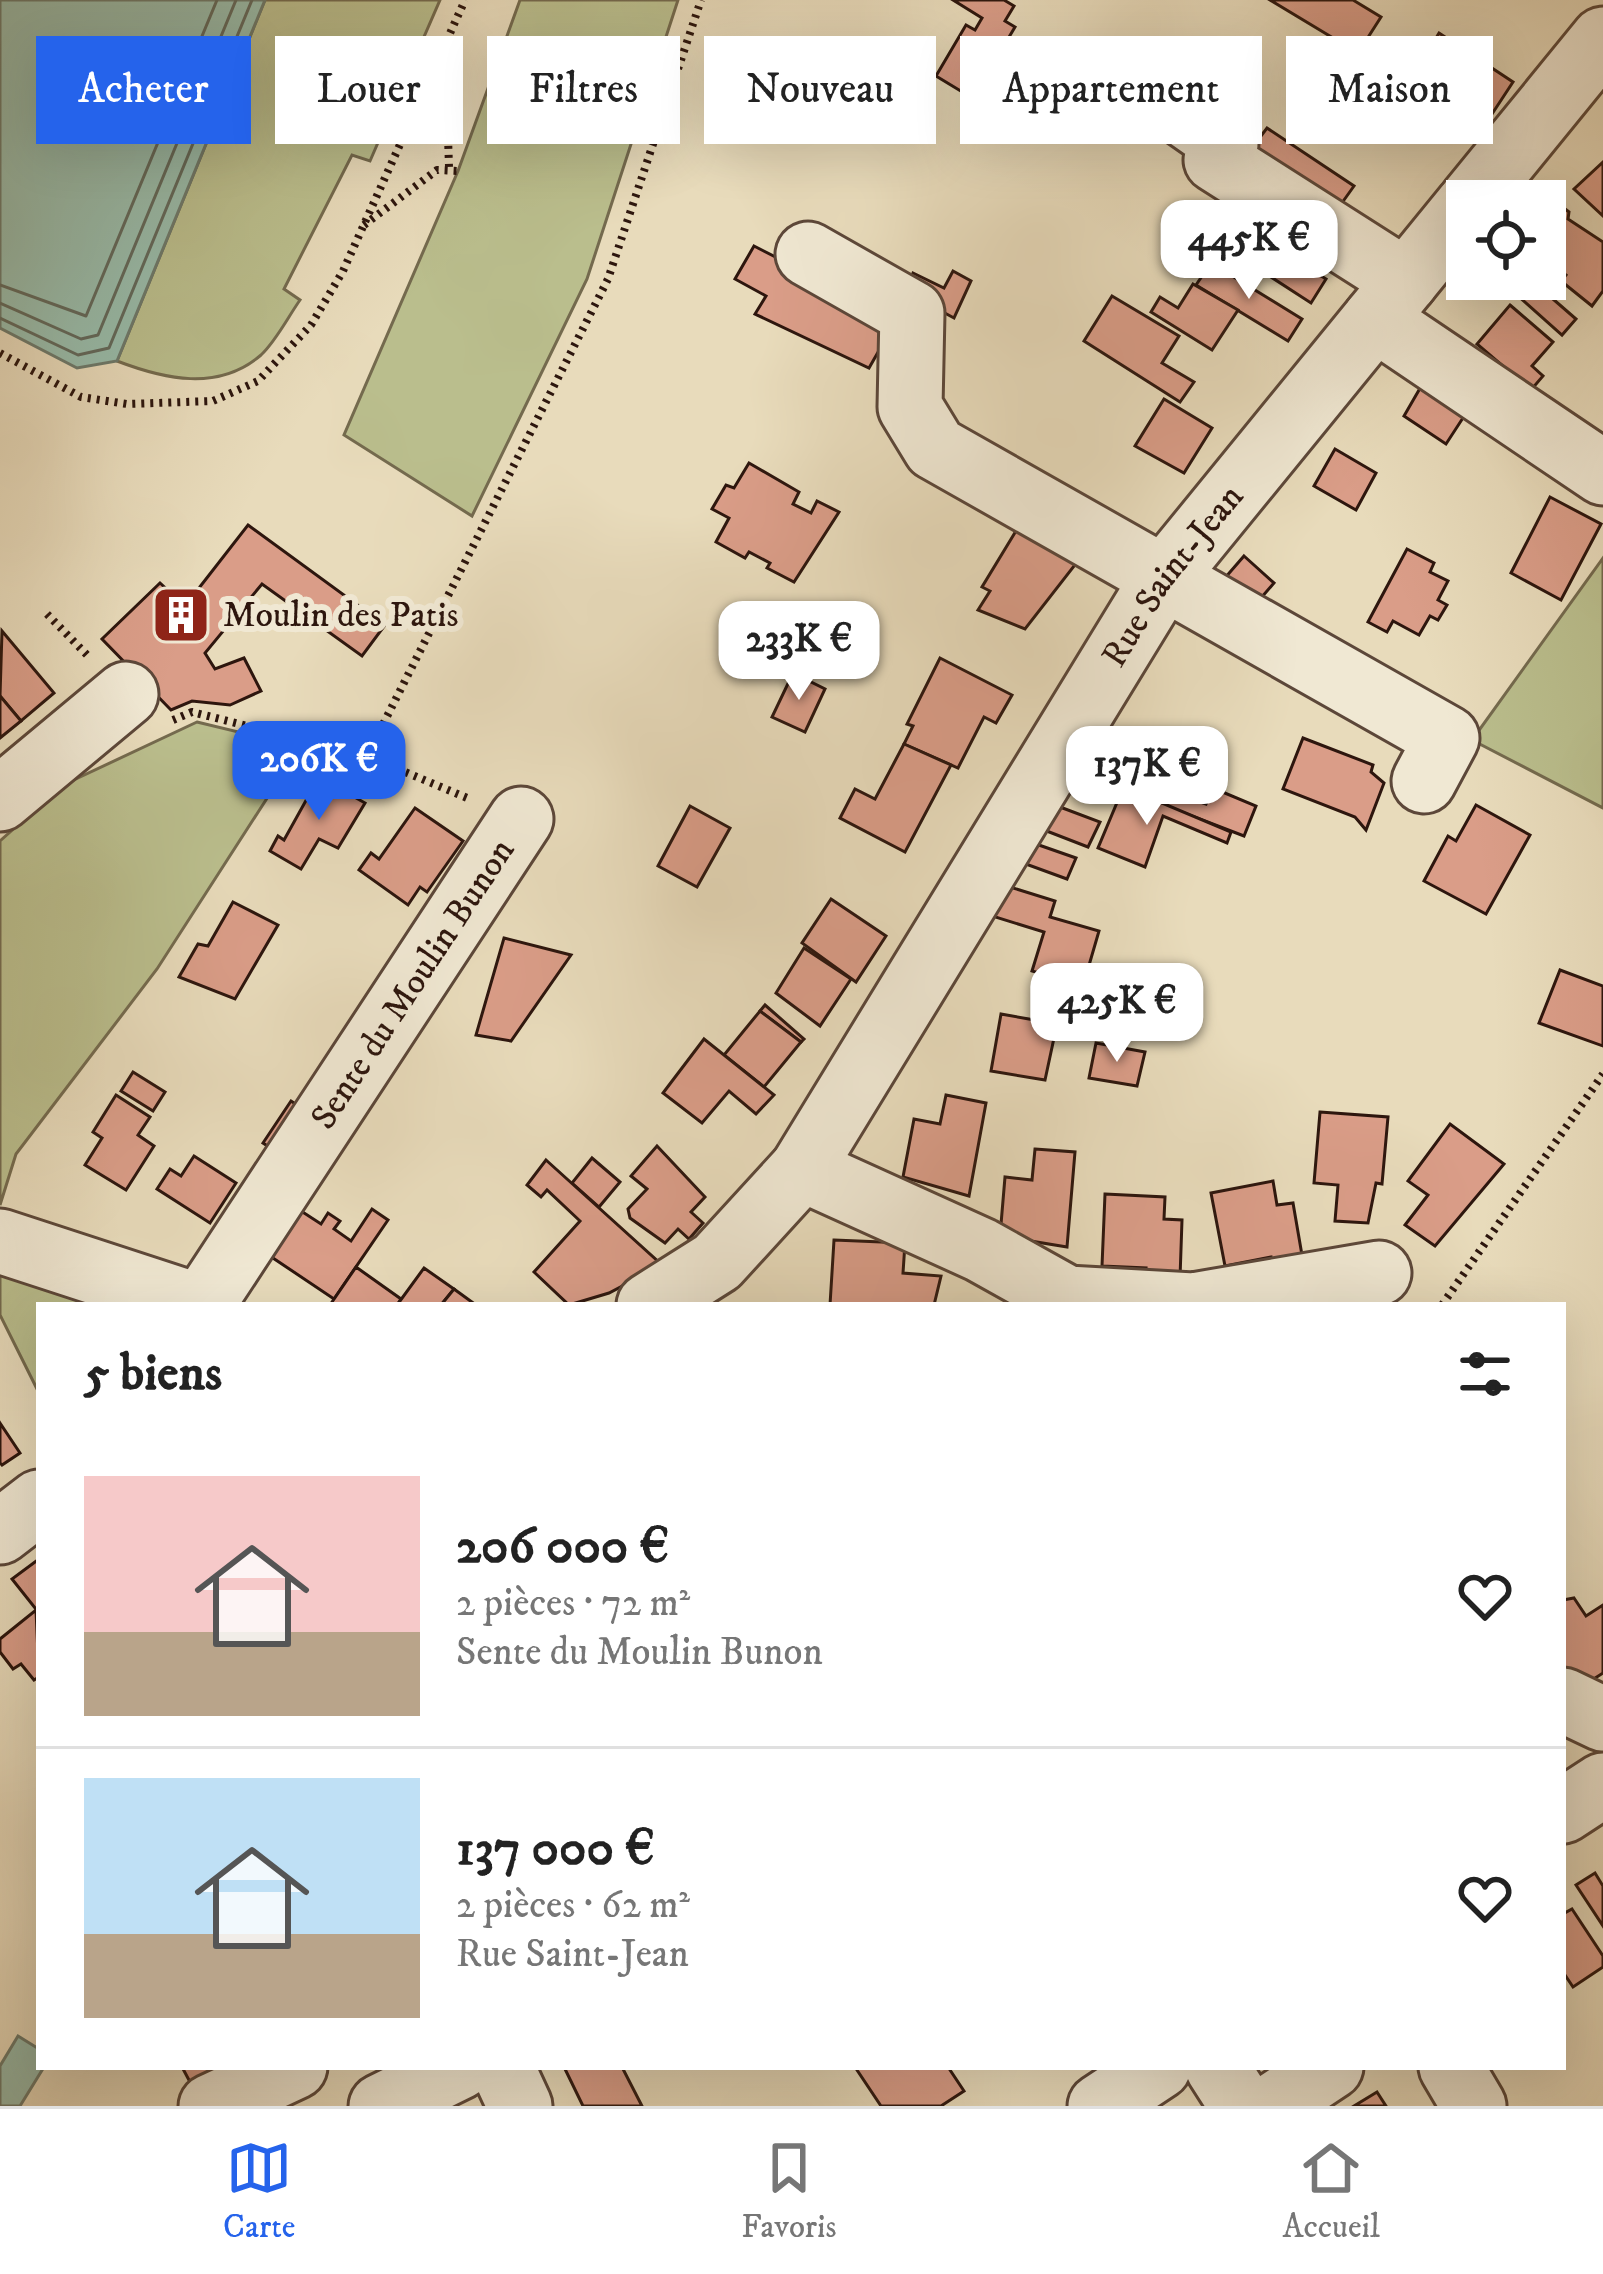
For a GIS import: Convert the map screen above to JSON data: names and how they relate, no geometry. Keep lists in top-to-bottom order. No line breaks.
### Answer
{"streets":{"street":["Rue Saint-Jean","Sente du Moulin Bunon"]},"places":{"building":["Moulin des Patis"]},"page":{"chip":["Acheter","Louer","Filtres","Nouveau","Appartement","Maison"],"price":["445K €","233K €","206K €","137K €","425K €"],"heading":"5 biens","list":[{"name":"206 000 €","note":"2 pièces · 72 m² · Sente du Moulin Bunon"},{"name":"137 000 €","note":"2 pièces · 62 m² · Rue Saint-Jean"}],"tabs":["Carte","Favoris","Accueil"]}}
